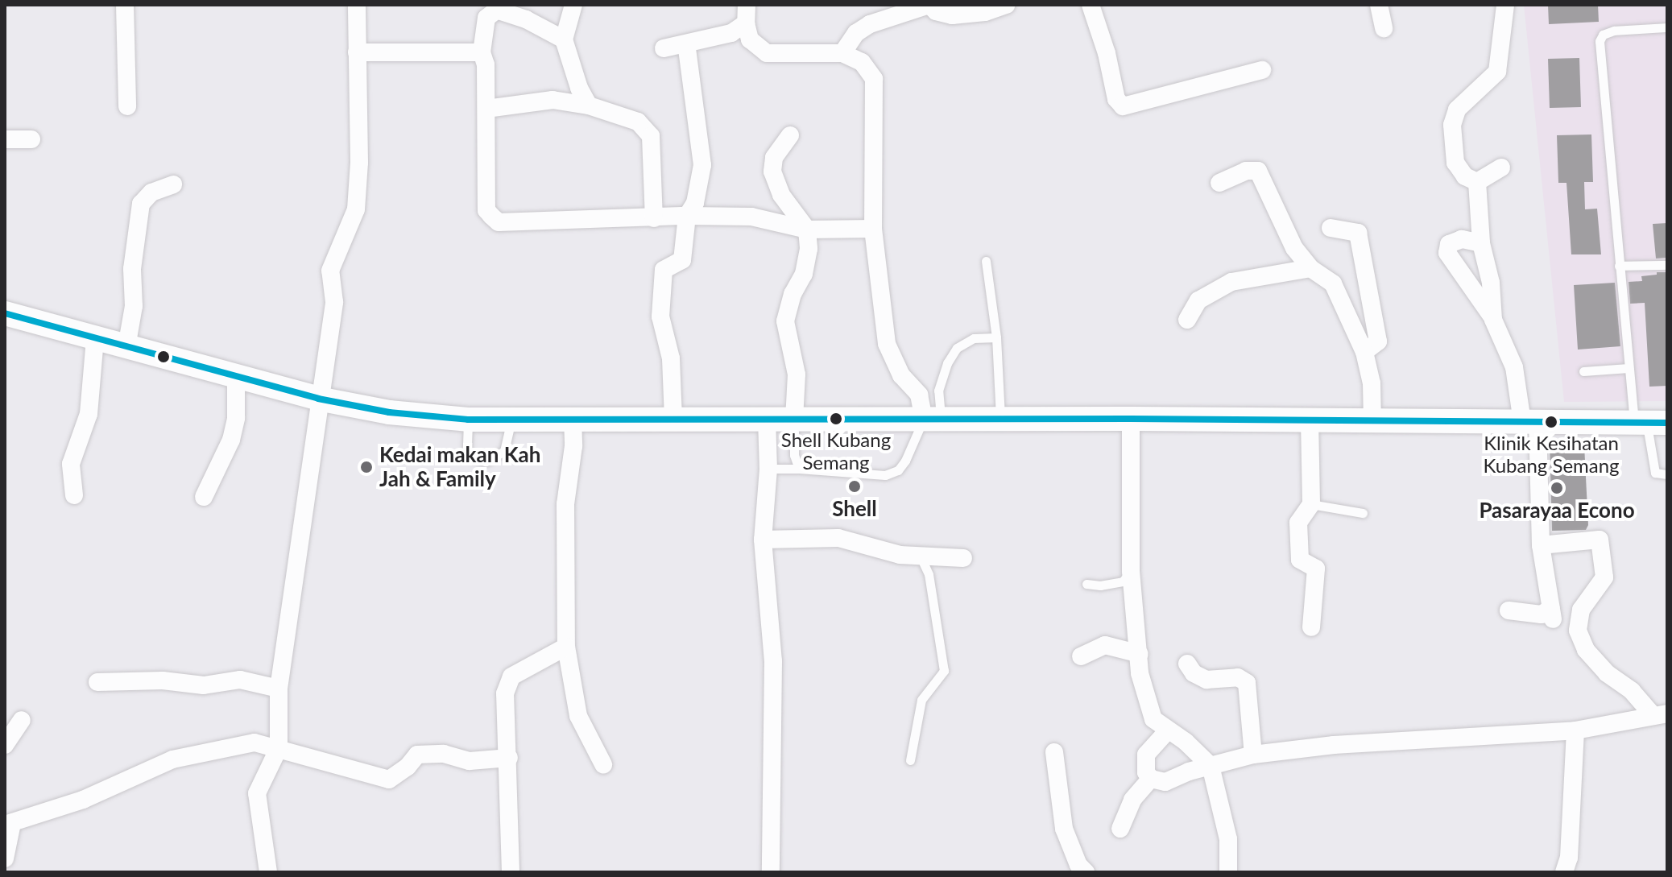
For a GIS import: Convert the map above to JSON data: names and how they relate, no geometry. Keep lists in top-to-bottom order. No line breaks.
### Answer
{"places":["Shell Kubang Semang","Klinik Kesihatan Kubang Semang","Kedai makan Kah Jah & Family","Shell","Pasarayaa Econo"]}
